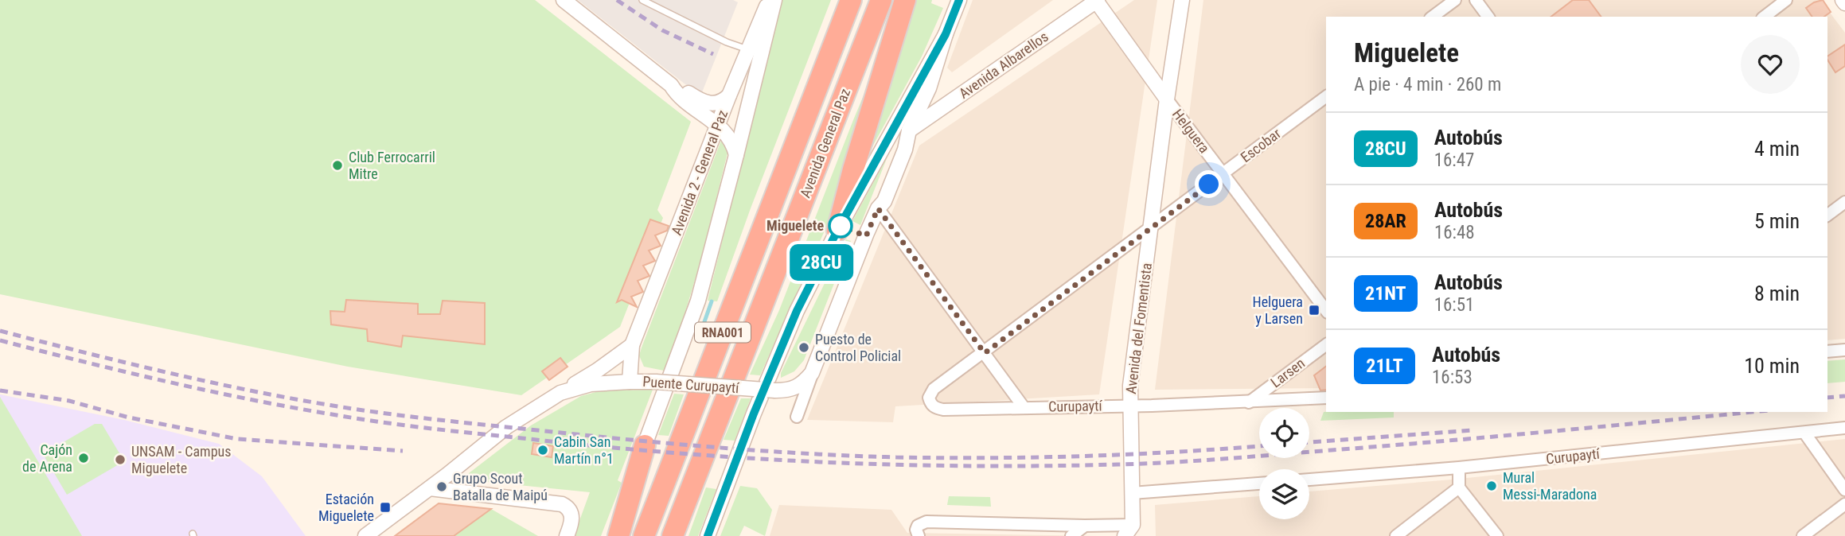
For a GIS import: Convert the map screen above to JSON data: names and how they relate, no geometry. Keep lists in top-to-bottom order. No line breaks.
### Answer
{"streets":{"highway":["Avenida General Paz","RNA001"],"street":["Avenida Albarellos","Helguera","Escobar","Avenida 2 - General Paz","Avenida del Fomentista","Larsen","Puente Curupaytí","Curupaytí"]},"crossings":[["Avenida Albarellos","Helguera"],["Helguera","Escobar"],["Helguera","Avenida del Fomentista"],["Escobar","Avenida del Fomentista"],["Escobar","Curupaytí"],["Avenida 2 - General Paz","Puente Curupaytí"],["Avenida del Fomentista","Curupaytí"],["Larsen","Curupaytí"]],"places":{"other":["Club Ferrocarril Mitre","Miguelete","Puesto de Control Policial","Cabin San Martín n°1","Cajón de Arena","UNSAM - Campus Miguelete","Mural Messi-Maradona","Grupo Scout Batalla de Maipú"],"transit":["Helguera y Larsen","Estación Miguelete"]},"lines":["bus line 28CU"],"page":{"on_map":"28CU","heading":["Miguelete","A pie · 4 min · 260 m"],"list":[{"mark":"28CU","name":"Autobús","note":"16:47","value":"4 min"},{"mark":"28AR","name":"Autobús","note":"16:48","value":"5 min"},{"mark":"21NT","name":"Autobús","note":"16:51","value":"8 min"},{"mark":"21LT","name":"Autobús","note":"16:53","value":"10 min"}]}}
